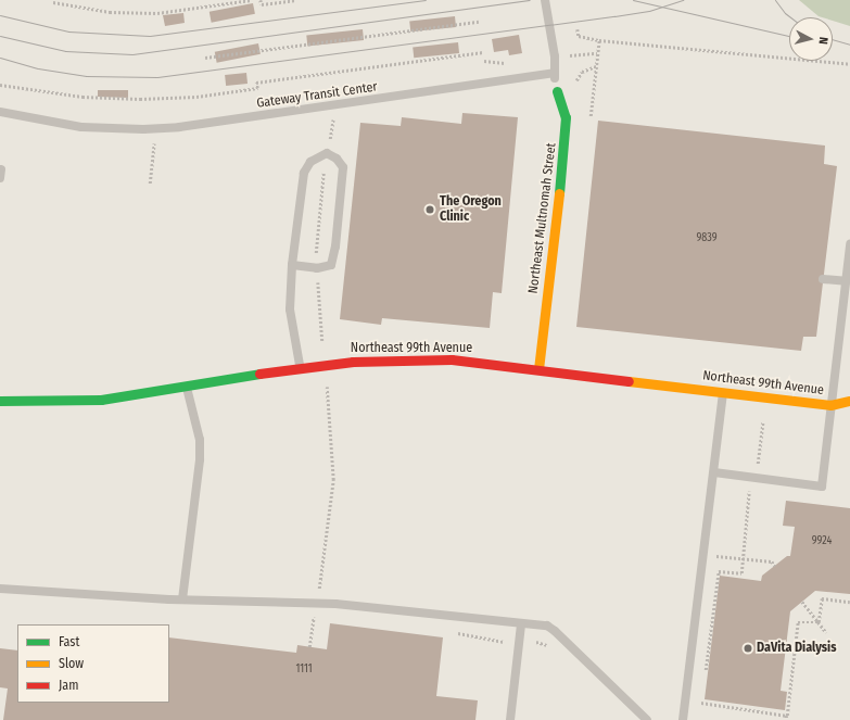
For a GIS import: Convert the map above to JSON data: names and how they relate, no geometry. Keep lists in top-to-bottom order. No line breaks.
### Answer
{"streets":{"street":["Northeast Multnomah Street","Northeast 99th Avenue"],"lane":["Gateway Transit Center"]},"crossings":[["Gateway Transit Center","Northeast Multnomah Street"],["Northeast Multnomah Street","Northeast 99th Avenue"]],"places":["The Oregon Clinic","DaVita Dialysis"],"house_numbers":["9839","9924","1111"],"legend":["Fast","Slow","Jam"],"north":"right"}
